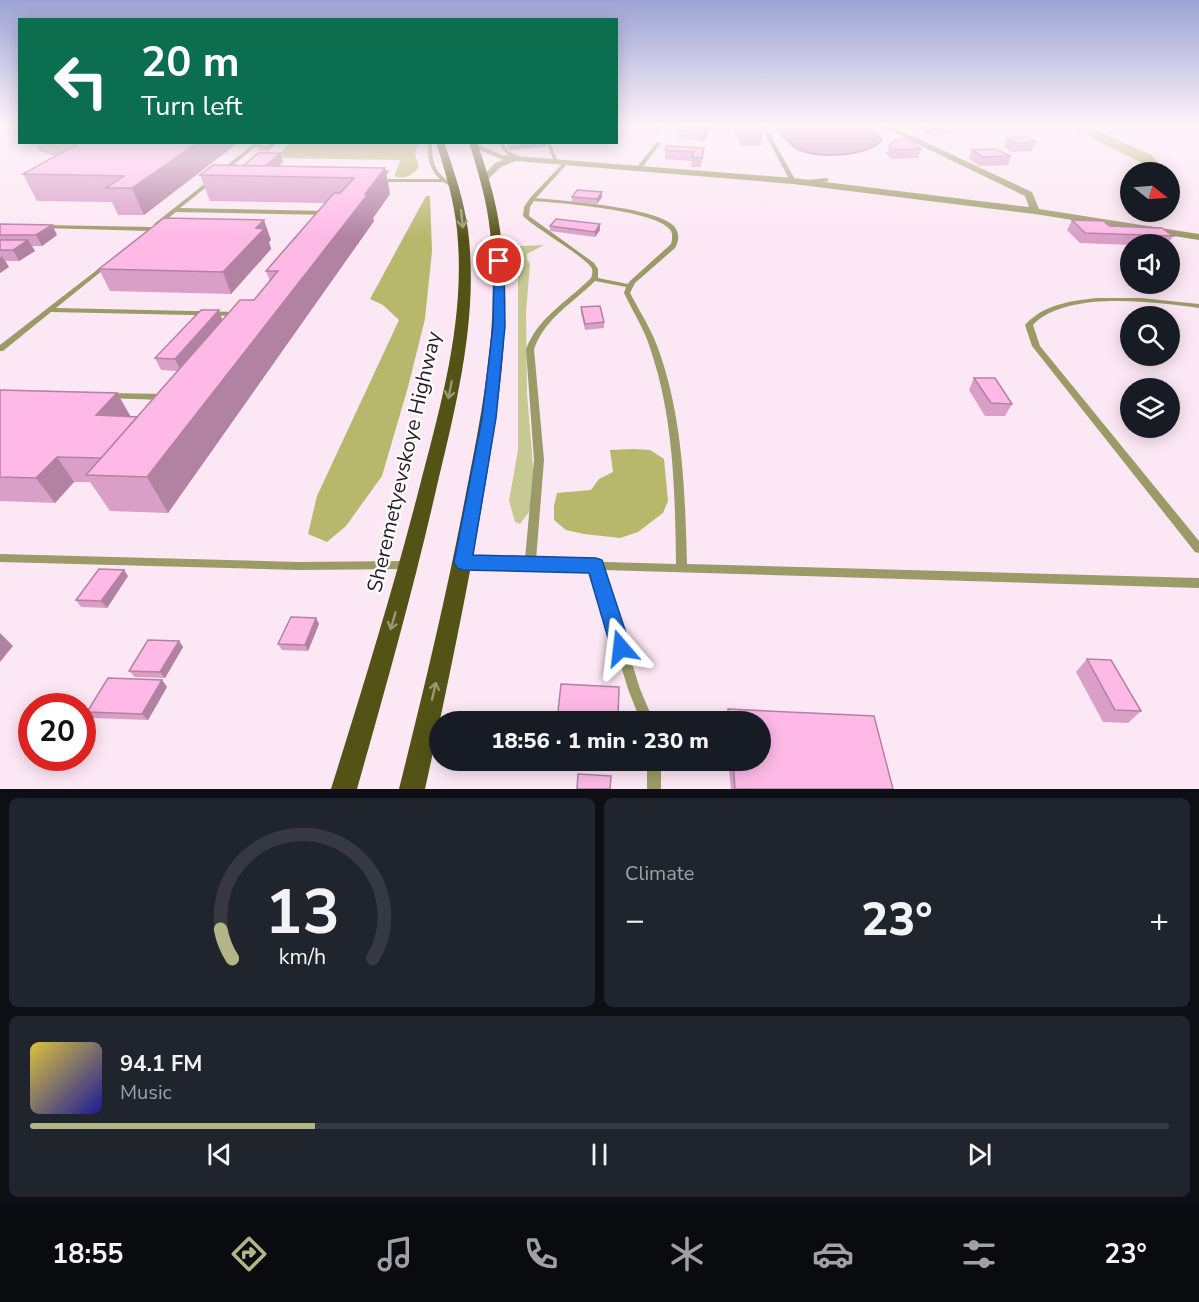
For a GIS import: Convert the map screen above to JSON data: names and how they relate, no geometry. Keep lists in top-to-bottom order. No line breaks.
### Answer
{"streets":{"main road":["Sheremetyevskoye Highway"]},"north":"right","page":{"turn":["20 m","Turn left"],"limit":"20","trip":"18:56 · 1 min · 230 m","tile":"Climate","heat":["−","23°","+"],"song":["94.1 FM","Music"],"tabs":["18:55","23°"],"gauge":["13","km/h"]}}
